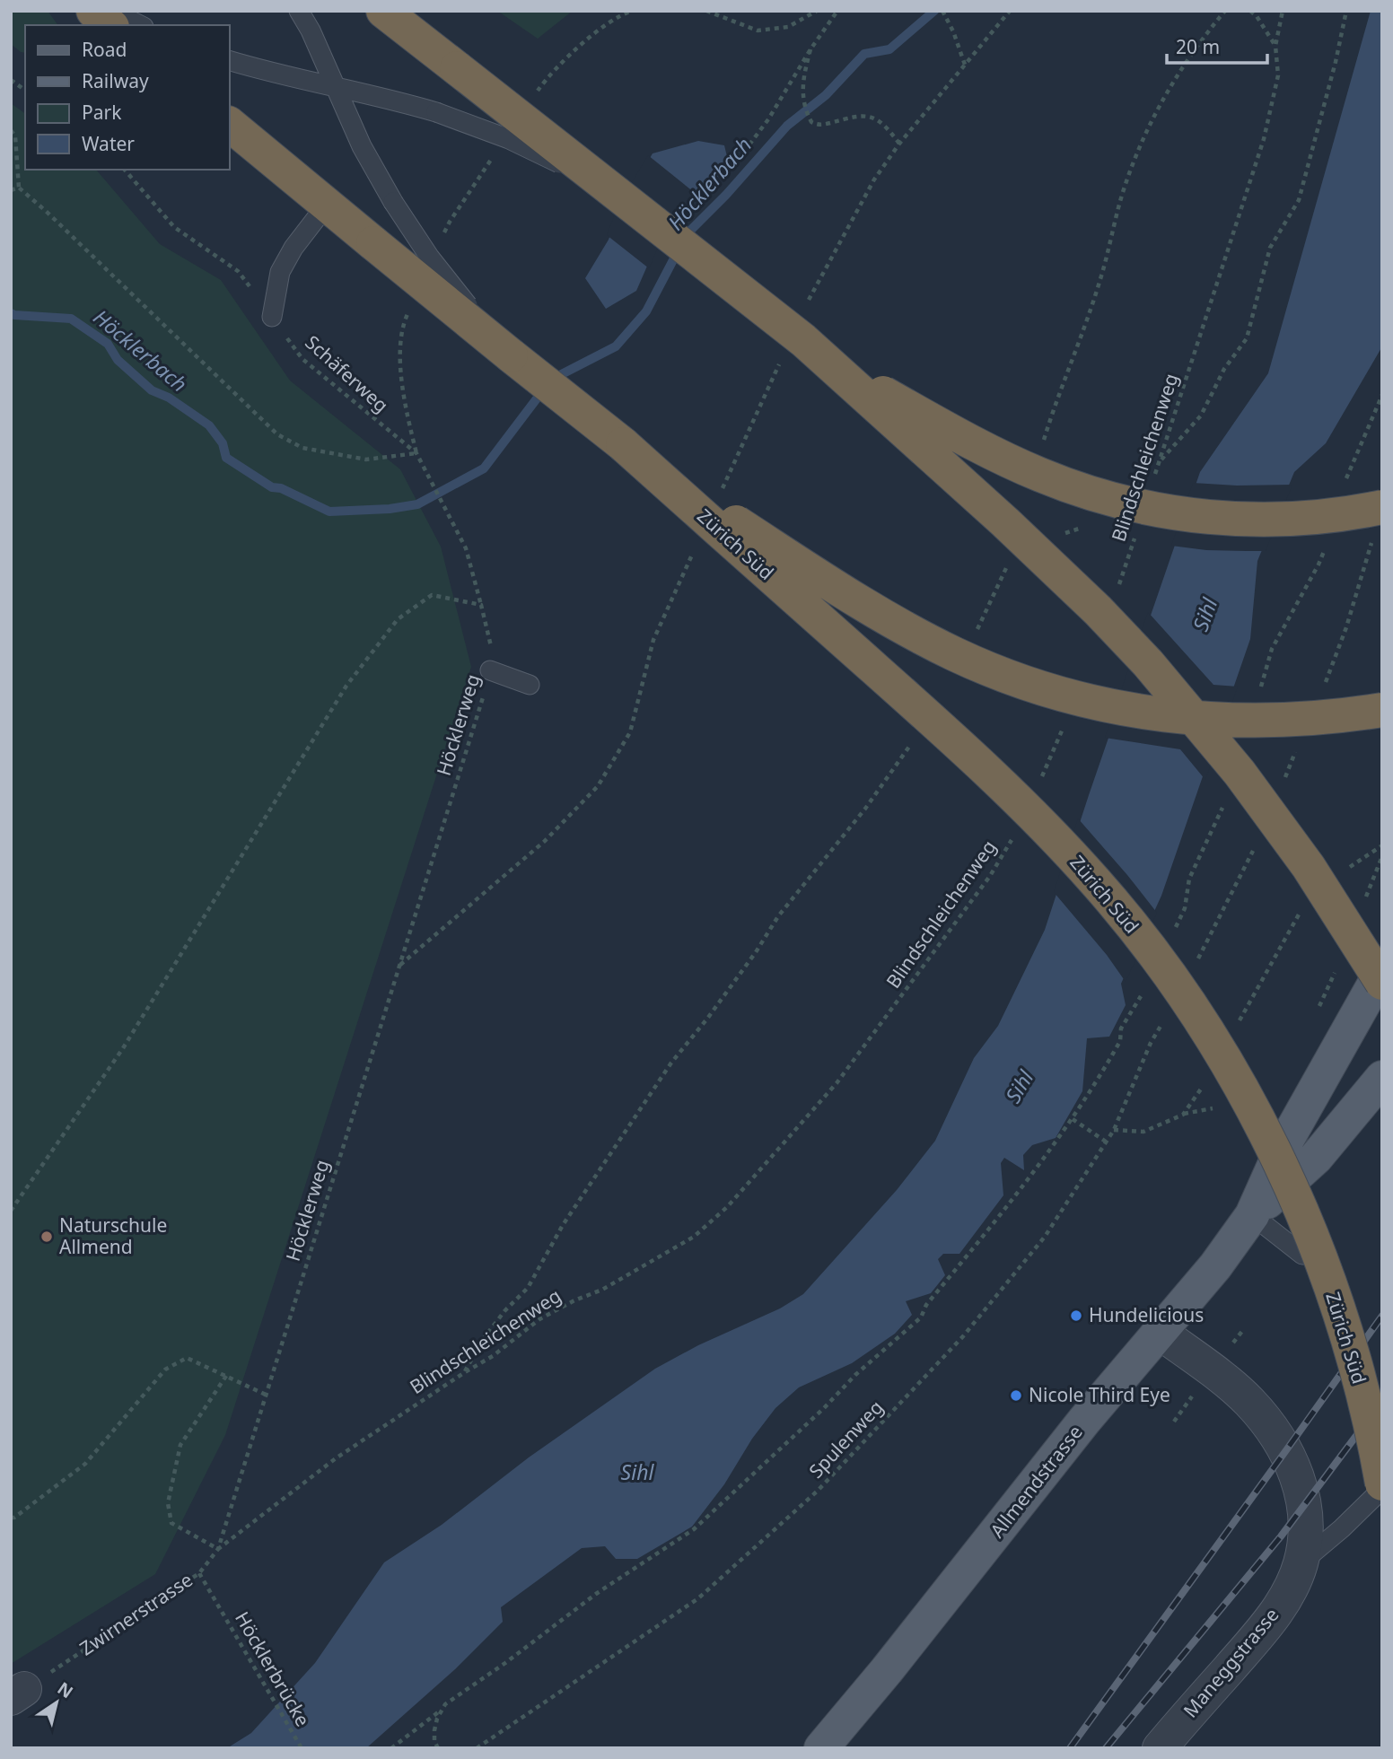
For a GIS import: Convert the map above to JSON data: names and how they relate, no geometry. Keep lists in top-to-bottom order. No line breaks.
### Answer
{"streets":{"highway":["Zürich Süd"],"main road":["Allmendstrasse"],"street":["Maneggstrasse"],"path":["Schäferweg","Blindschleichenweg","Höcklerweg","Spulenweg","Zwirnerstrasse","Höcklerbrücke"]},"crossings":[["Schäferweg","Höcklerweg"],["Blindschleichenweg","Höcklerweg"],["Höcklerweg","Zwirnerstrasse"],["Höcklerweg","Höcklerbrücke"],["Allmendstrasse","Maneggstrasse"],["Zwirnerstrasse","Höcklerbrücke"]],"water":["Höcklerbach","Sihl"],"places":["Naturschule Allmend","Hundelicious","Nicole Third Eye"],"legend":["Road","Railway","Park","Water"],"scale_bar":"20 m","north":"top right"}
